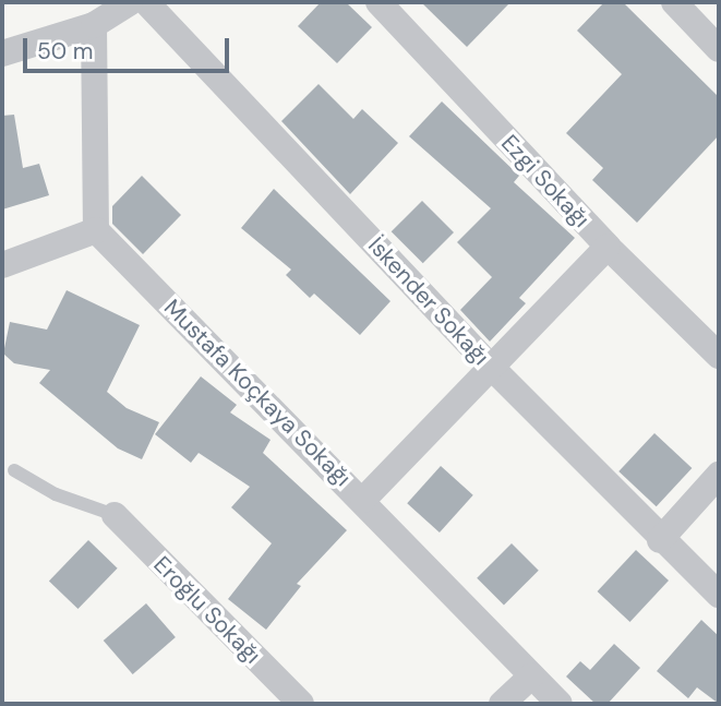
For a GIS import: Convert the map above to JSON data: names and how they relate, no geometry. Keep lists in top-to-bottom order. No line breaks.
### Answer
{"streets":{"street":["Ezgi Sokağı","İskender Sokağı","Mustafa Koçkaya Sokağı","Eroğlu Sokağı"]},"scale_bar":"50 m"}
